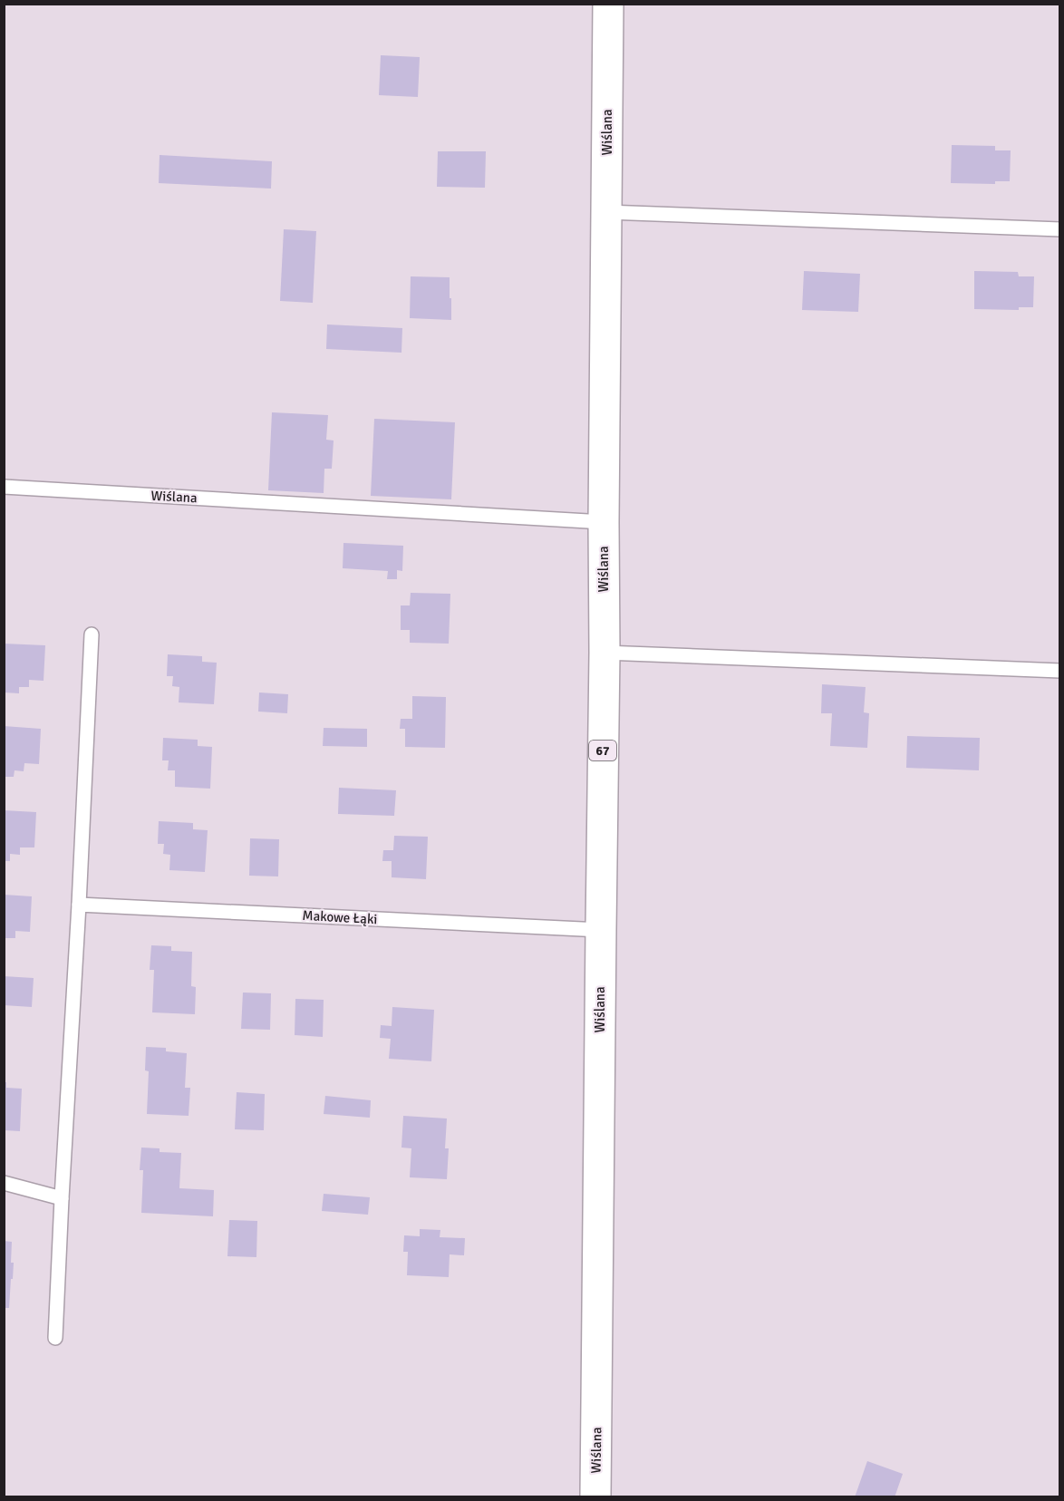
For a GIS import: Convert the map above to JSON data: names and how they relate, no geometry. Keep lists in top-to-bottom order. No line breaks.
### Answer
{"streets":{"main road":["Wiślana","67"],"lane":["Makowe Łąki"]},"crossings":[["Wiślana","Makowe Łąki"]]}
